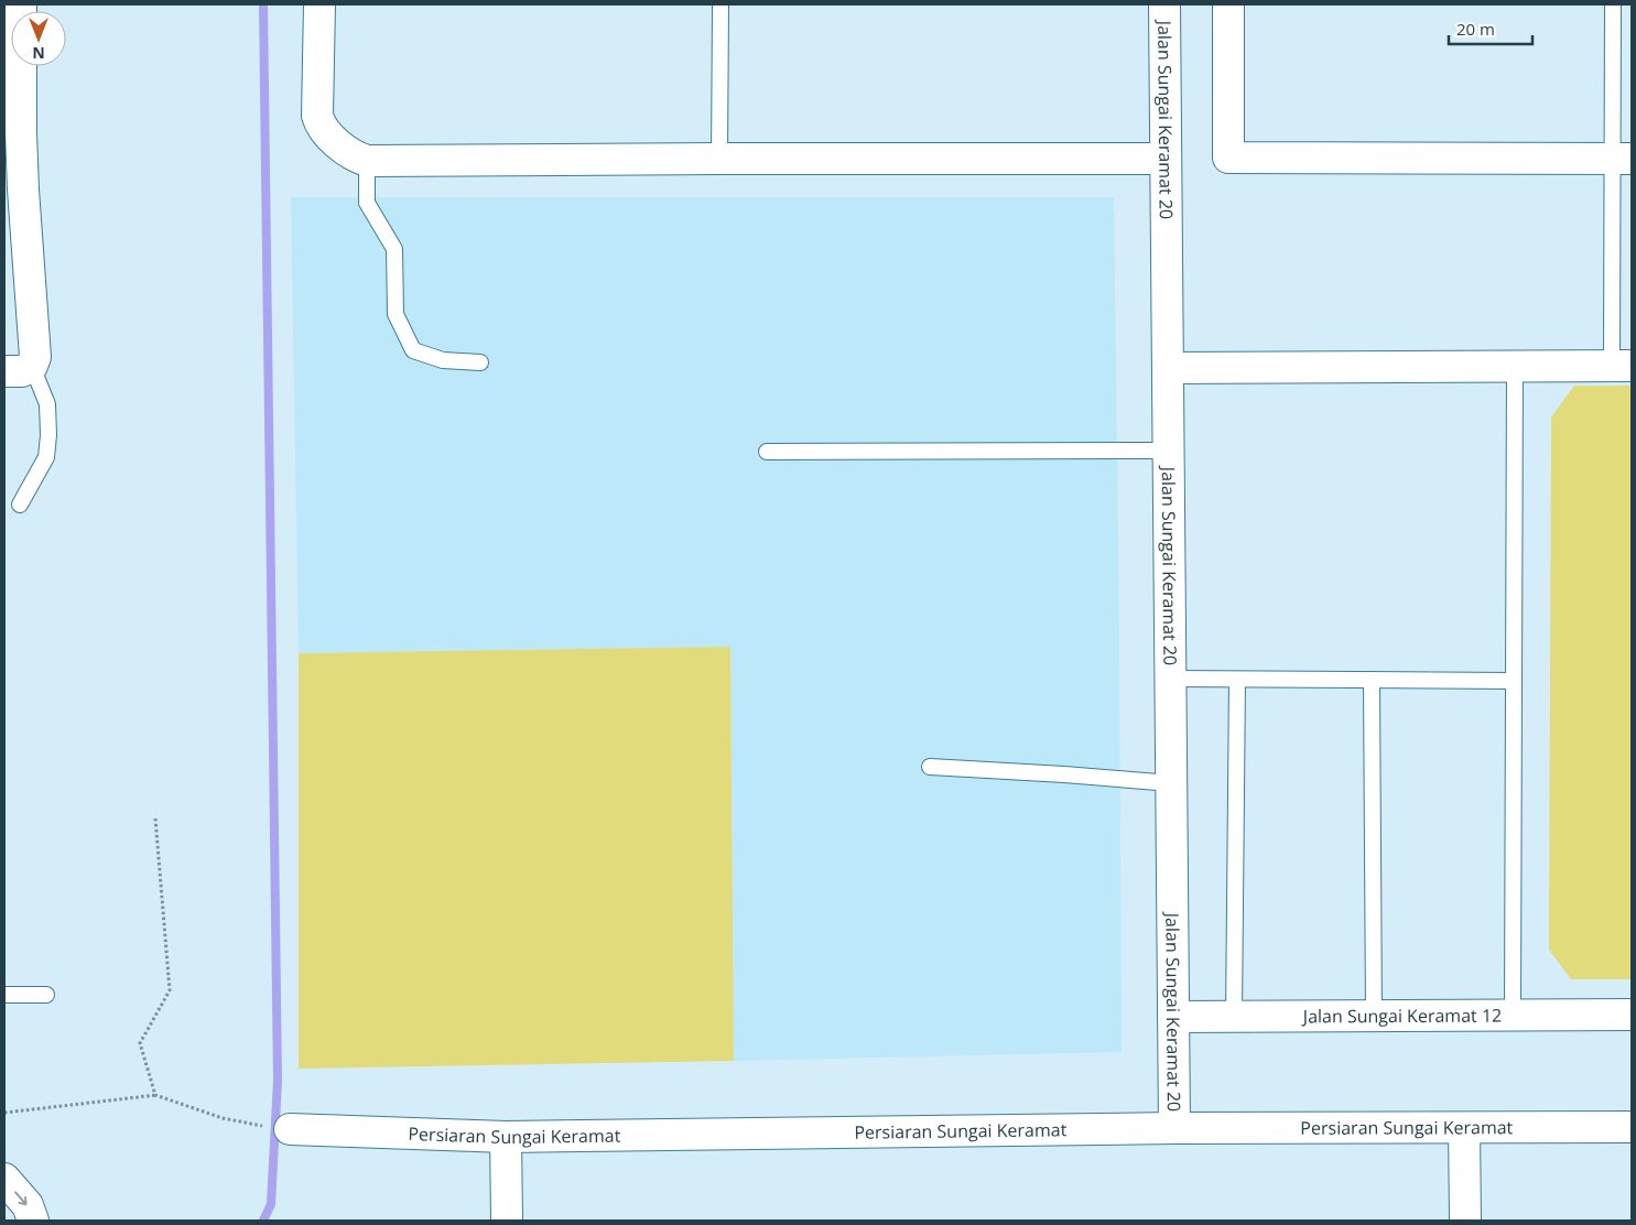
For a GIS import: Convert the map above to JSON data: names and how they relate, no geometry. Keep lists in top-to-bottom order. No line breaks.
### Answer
{"streets":{"street":["Jalan Sungai Keramat 20","Jalan Sungai Keramat 12","Persiaran Sungai Keramat"]},"crossings":[["Jalan Sungai Keramat 20","Jalan Sungai Keramat 12"],["Jalan Sungai Keramat 20","Persiaran Sungai Keramat"]],"scale_bar":"20 m","north":"bottom"}
